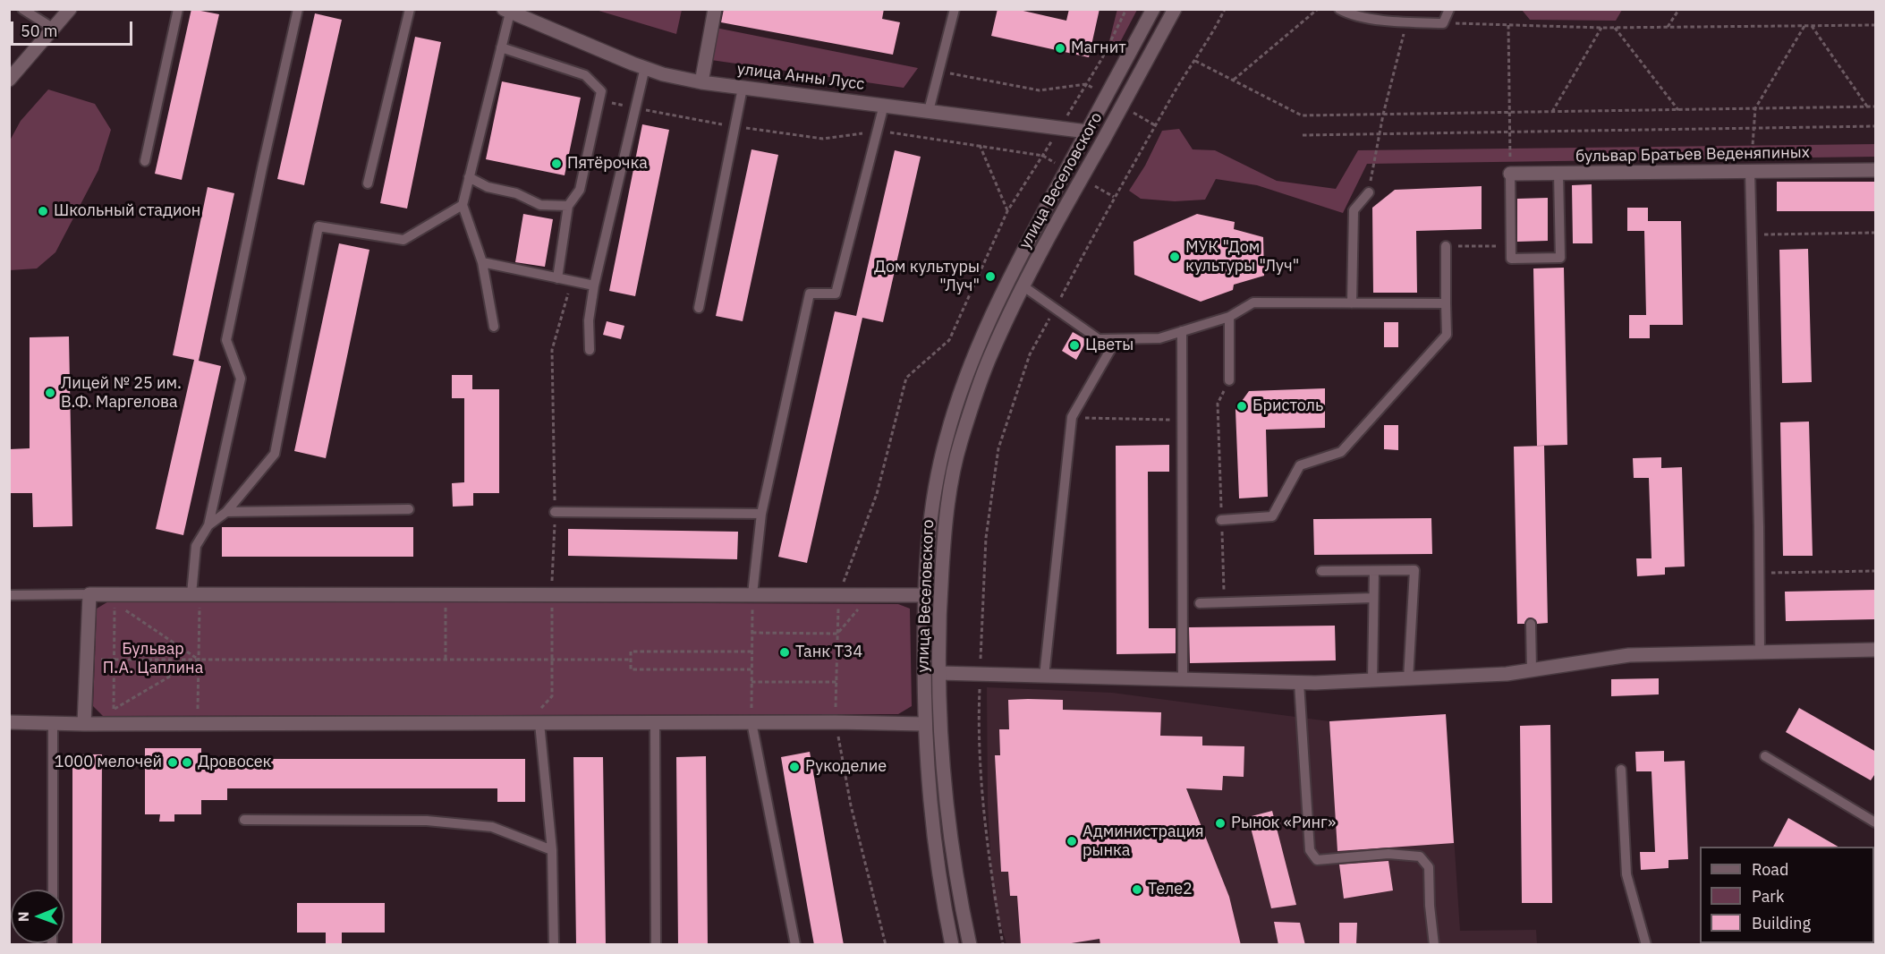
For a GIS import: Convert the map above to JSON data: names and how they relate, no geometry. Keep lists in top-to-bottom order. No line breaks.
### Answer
{"streets":{"street":["улица Анны Лусс","бульвар Братьев Веденяпиных","улица Веселовского"]},"crossings":[["улица Анны Лусс","улица Веселовского"]],"parks":["Бульвар П.А. Цаплина"],"places":["Магнит","Пятёрочка","Школьный стадион","МУК \"Дом культуры \"Луч\"","Дом культуры \"Луч\"","Цветы","Лицей № 25 им. В.Ф. Маргелова","Бристоль","Танк T34","1000 мелочей","Дровосек","Рукоделие","Рынок «Ринг»","Администрация рынка","Теле2"],"legend":["Road","Park","Building"],"scale_bar":"50 m","north":"left"}
